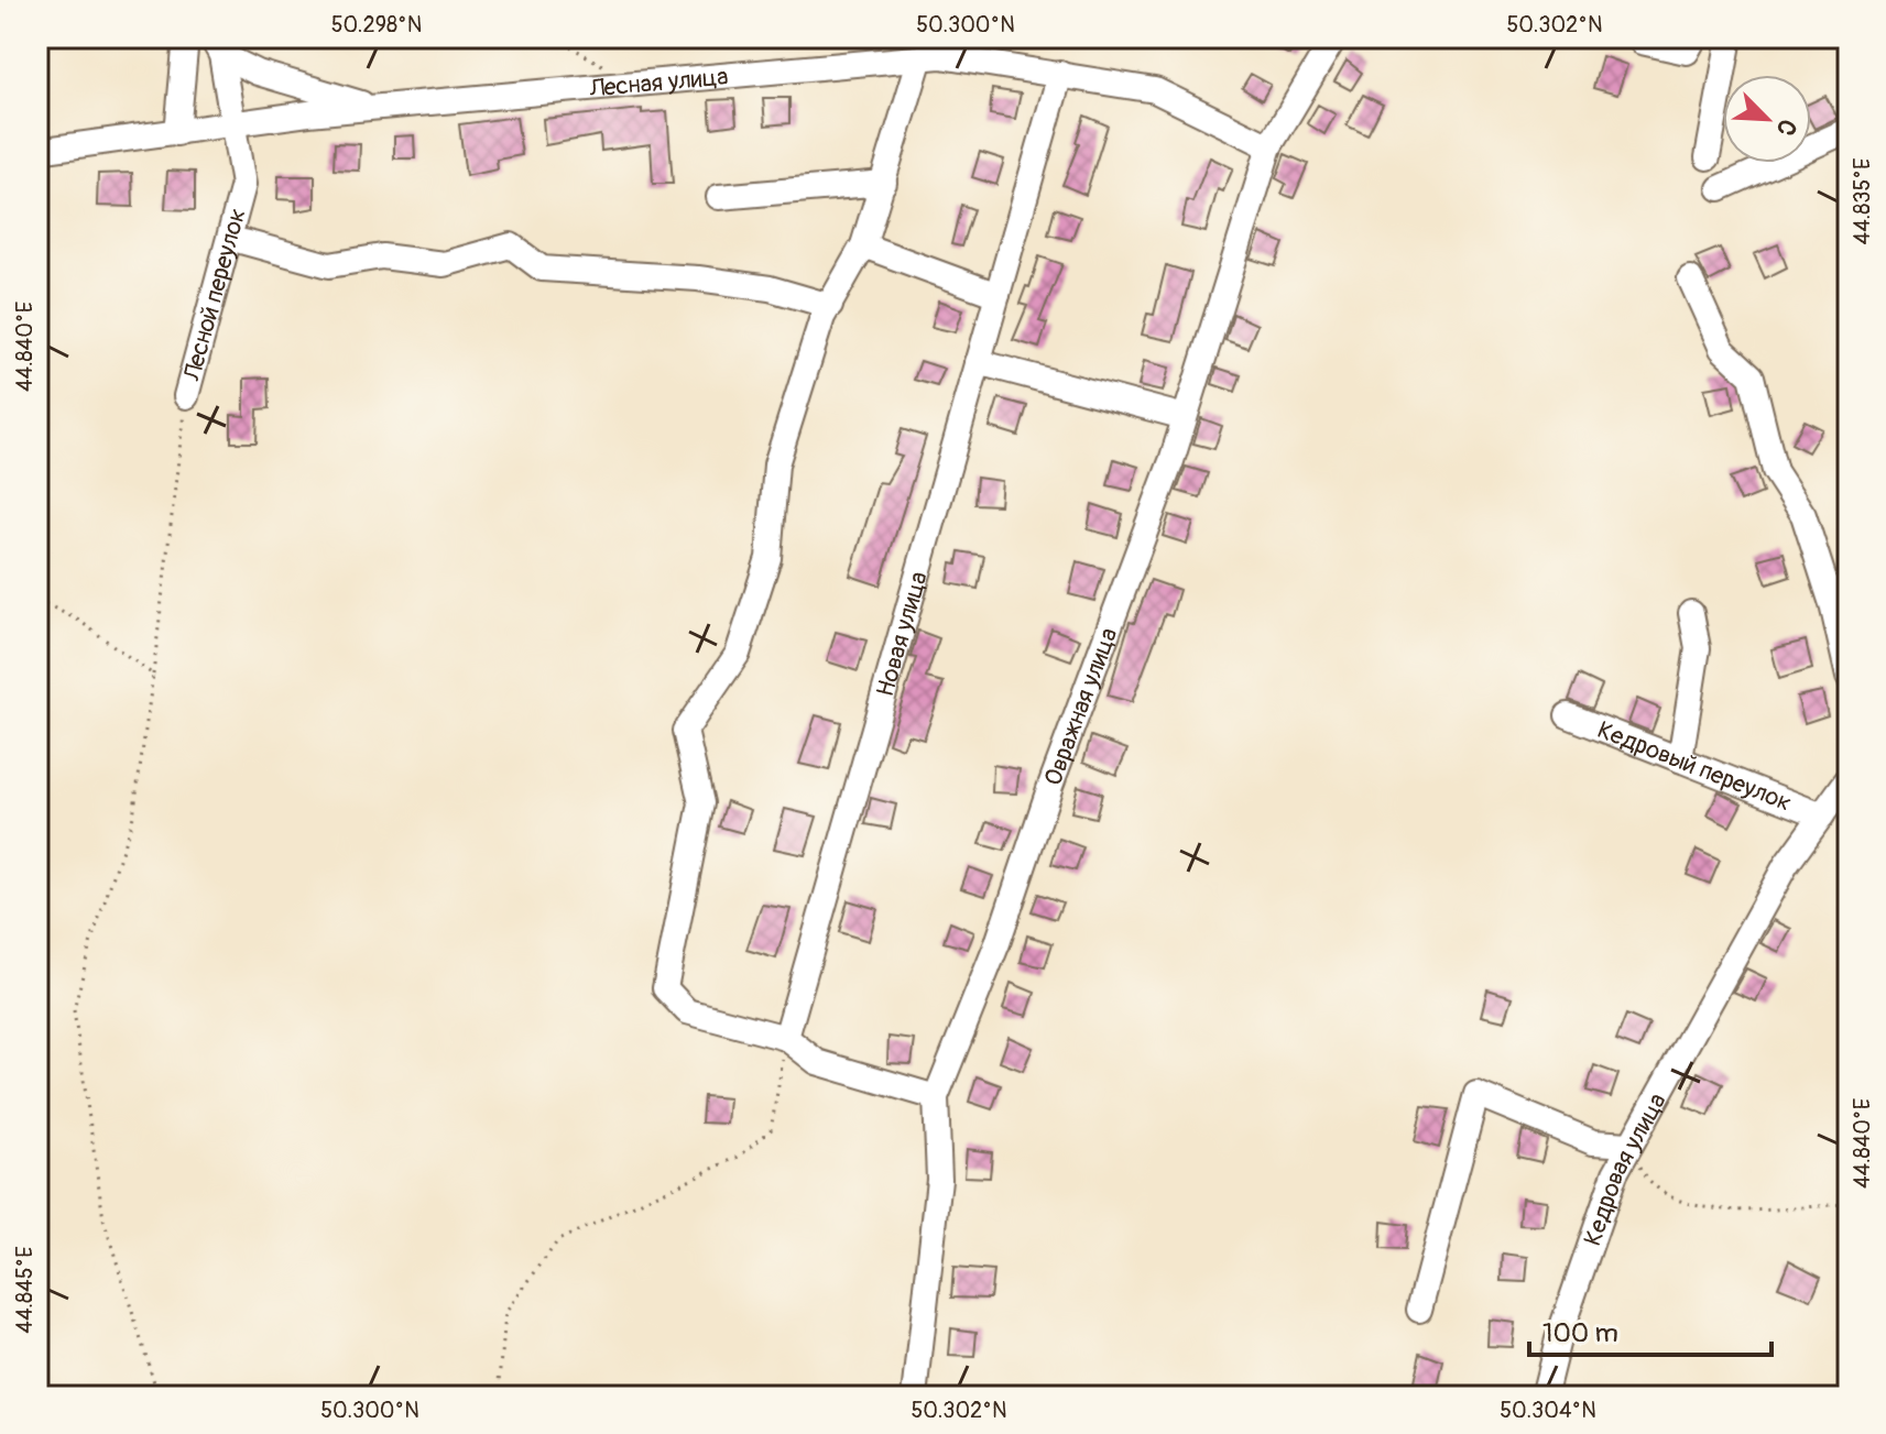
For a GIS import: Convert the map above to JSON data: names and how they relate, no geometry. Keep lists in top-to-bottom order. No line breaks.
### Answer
{"streets":{"street":["Лесная улица","Лесной переулок","Новая улица","Овражная улица","Кедровый переулок","Кедровая улица"]},"crossings":[["Лесная улица","Лесной переулок"],["Лесная улица","Новая улица"],["Лесная улица","Овражная улица"],["Кедровый переулок","Кедровая улица"]],"scale_bar":"100 m","north":"bottom right","coordinates":["50.298°N","50.300°N","50.302°N","44.835°E","44.840°E","44.845°E","50.304°N"]}
